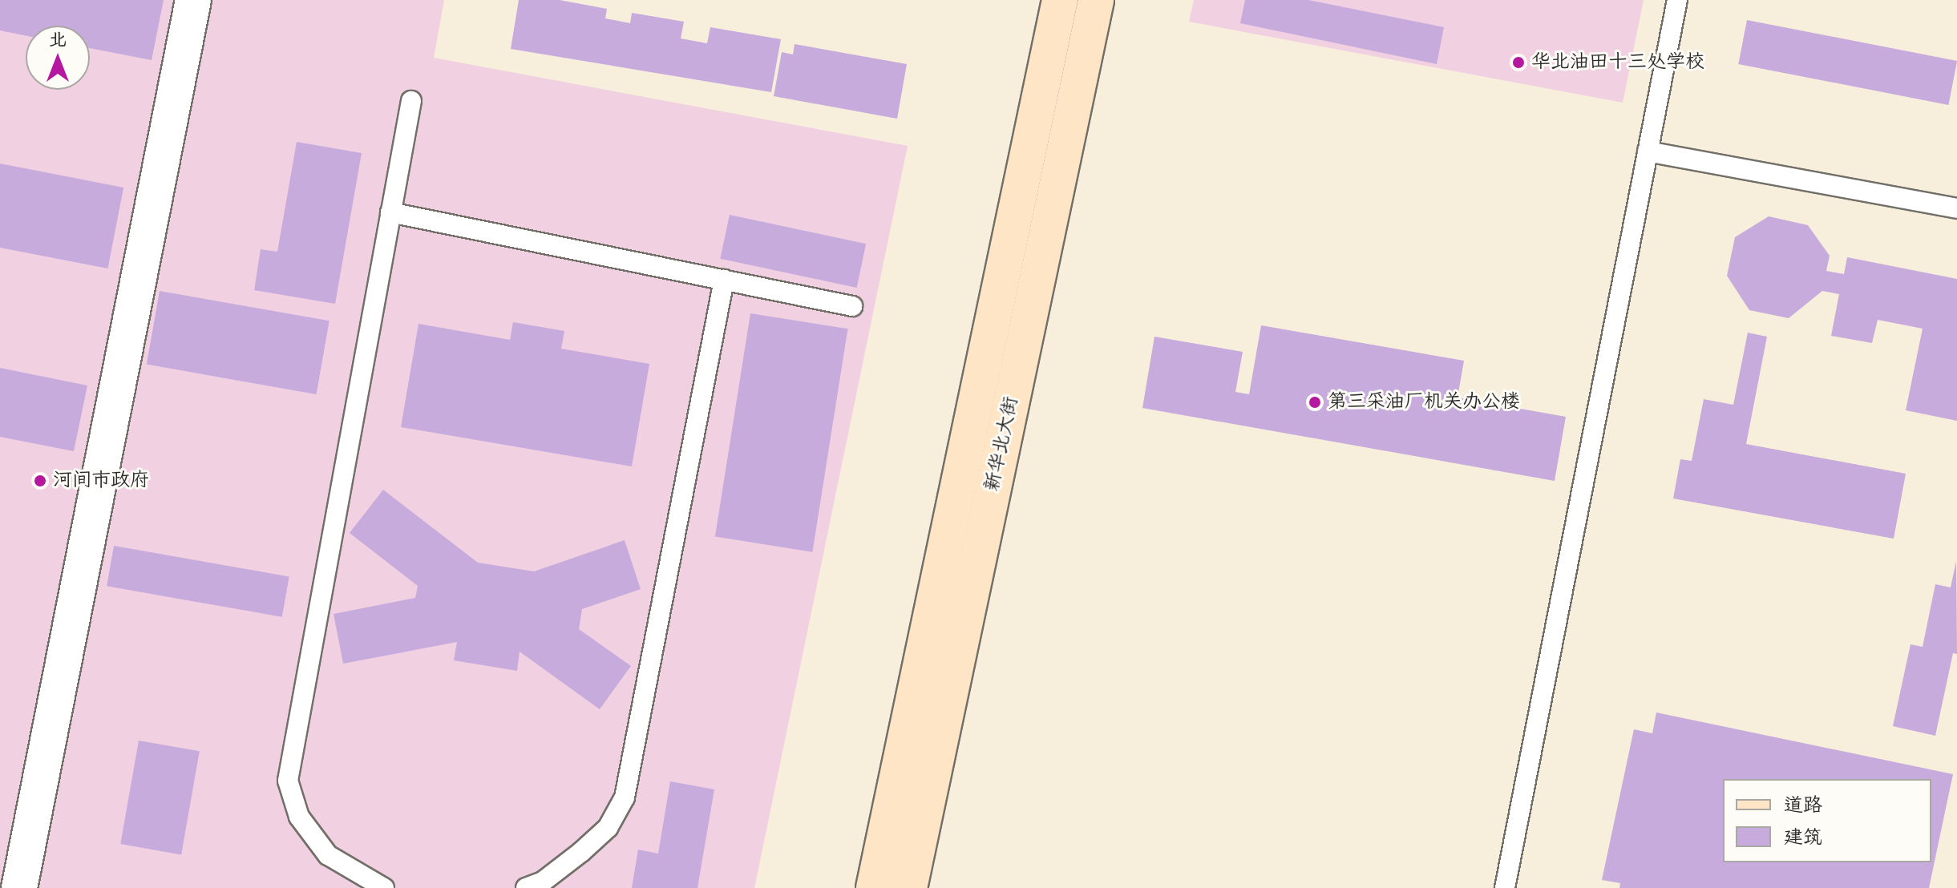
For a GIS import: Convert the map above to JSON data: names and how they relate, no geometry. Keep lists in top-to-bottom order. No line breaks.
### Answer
{"streets":{"main road":["新华北大街"]},"places":["华北油田十三处学校","第三采油厂机关办公楼","河间市政府"],"legend":["道路","建筑"],"north":"top"}
